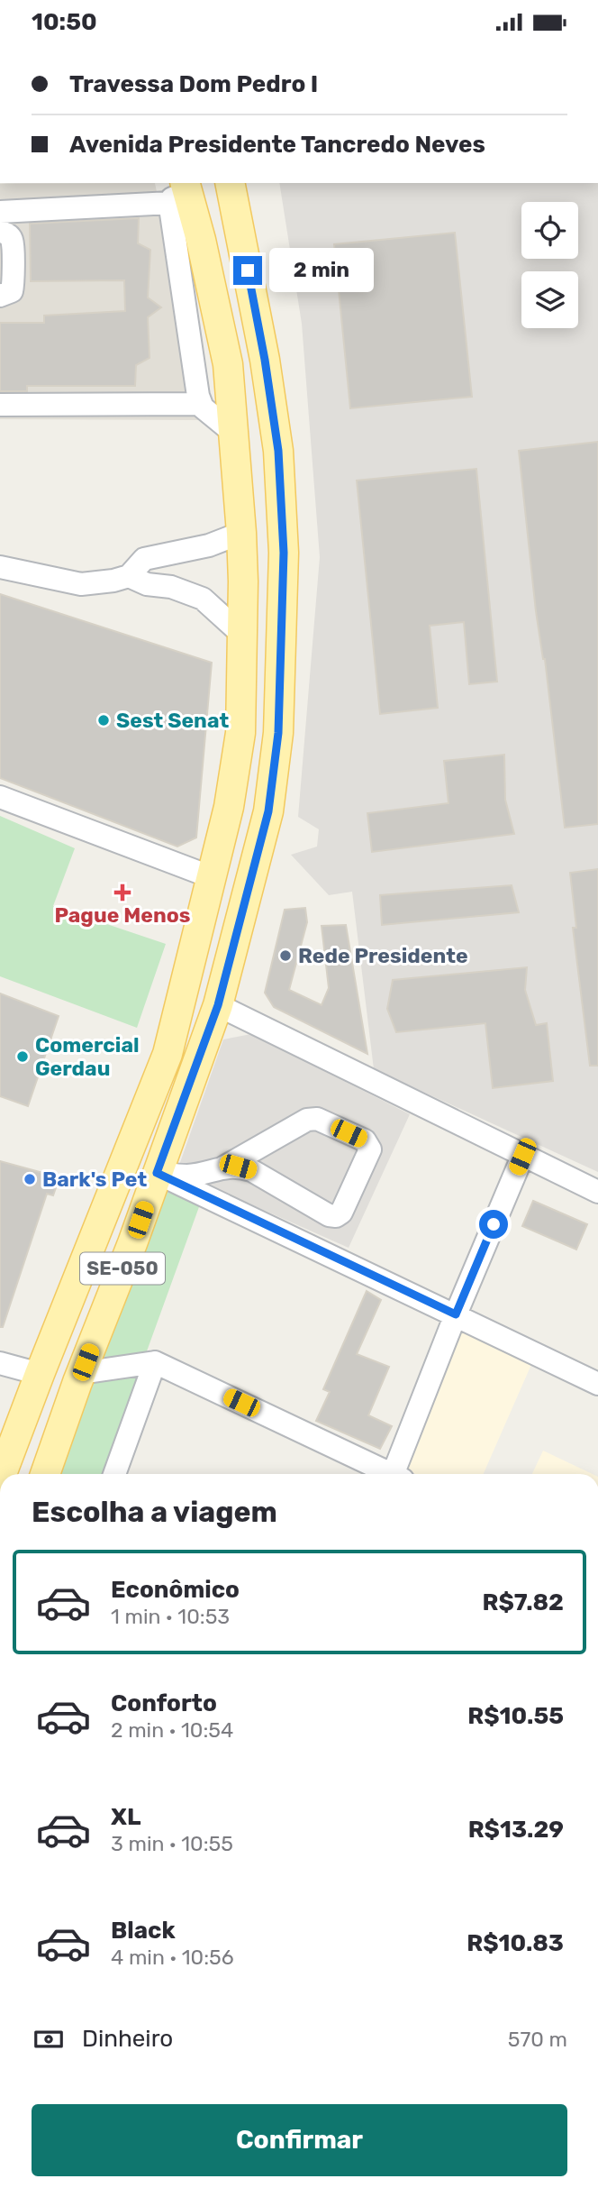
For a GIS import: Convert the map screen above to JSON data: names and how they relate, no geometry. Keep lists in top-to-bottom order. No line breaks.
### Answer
{"streets":{"main road":["SE-050"]},"places":{"other":["Sest Senat","Rede Presidente","Comercial Gerdau","Bark's Pet"],"health":["Pague Menos"]},"page":{"status":"10:50","banner":["Travessa Dom Pedro I","Avenida Presidente Tancredo Neves"],"bubble":"2 min","heading":"Escolha a viagem","list":[{"name":"Econômico","note":"1 min · 10:53","value":"R$7.82"},{"name":"Conforto","note":"2 min · 10:54","value":"R$10.55"},{"name":"XL","note":"3 min · 10:55","value":"R$13.29"},{"name":"Black","note":"4 min · 10:56","value":"R$10.83"}],"pay":["Dinheiro","570 m"],"buttons":"Confirmar"}}
